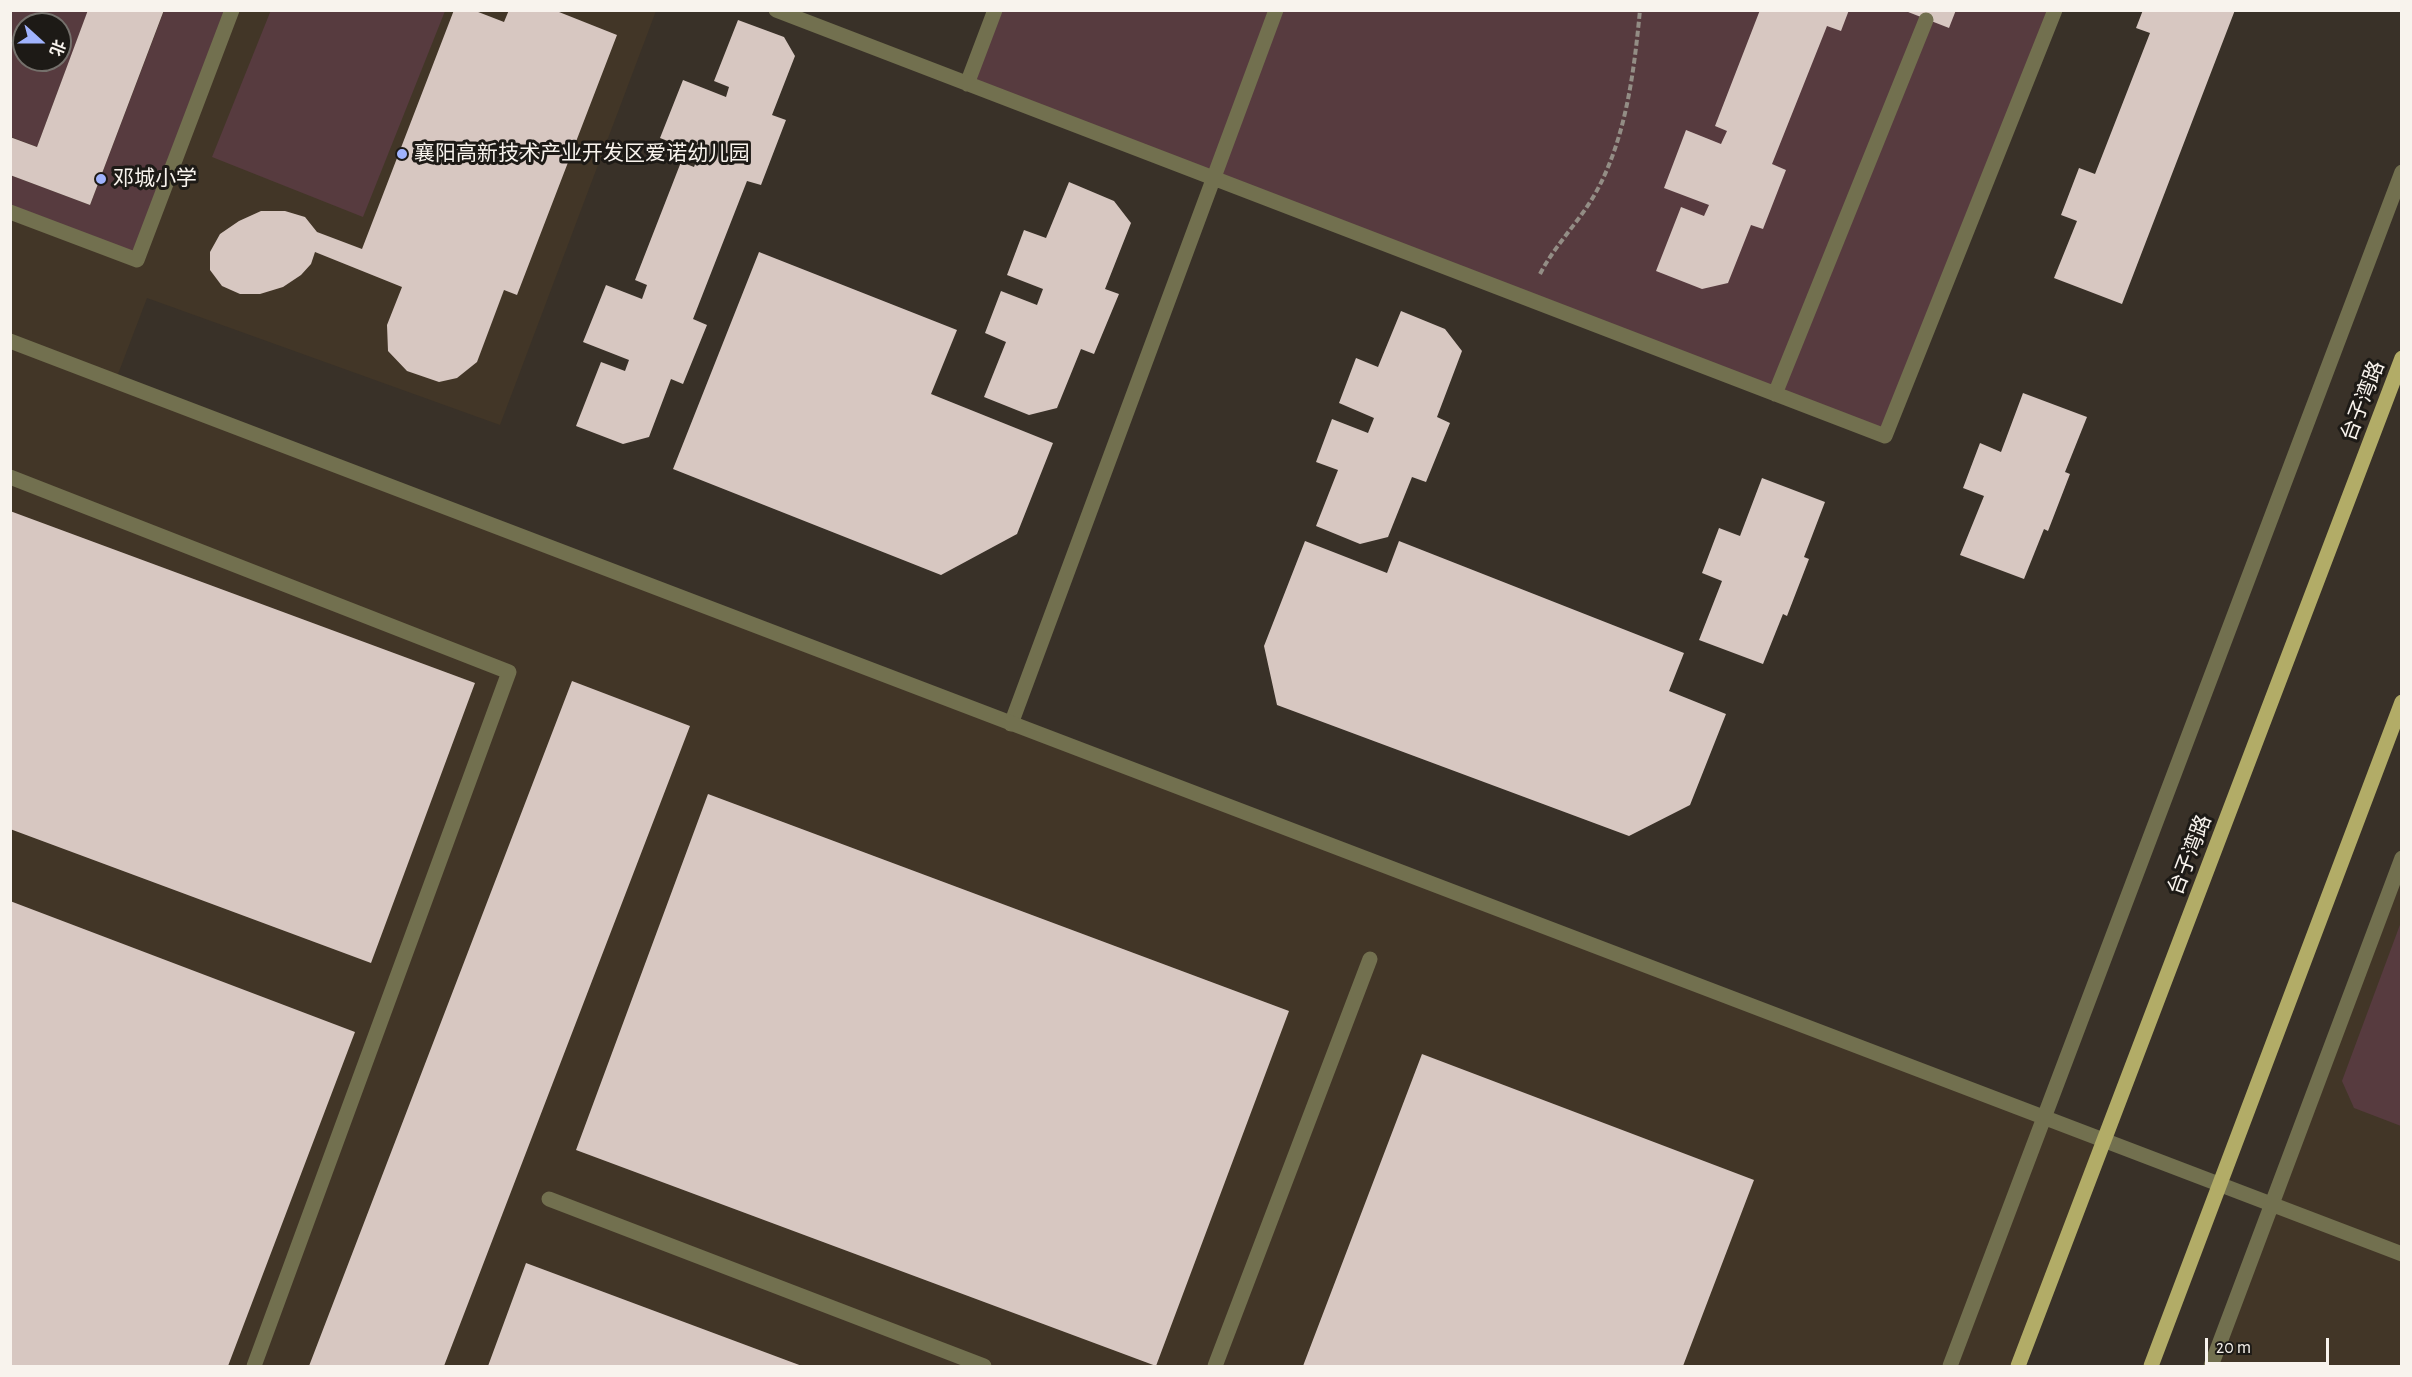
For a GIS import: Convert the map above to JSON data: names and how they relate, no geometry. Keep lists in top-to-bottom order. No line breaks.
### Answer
{"streets":{"main road":["台子湾路"]},"places":["襄阳高新技术产业开发区爱诺幼儿园","邓城小学"],"scale_bar":"20 m","north":"right"}
